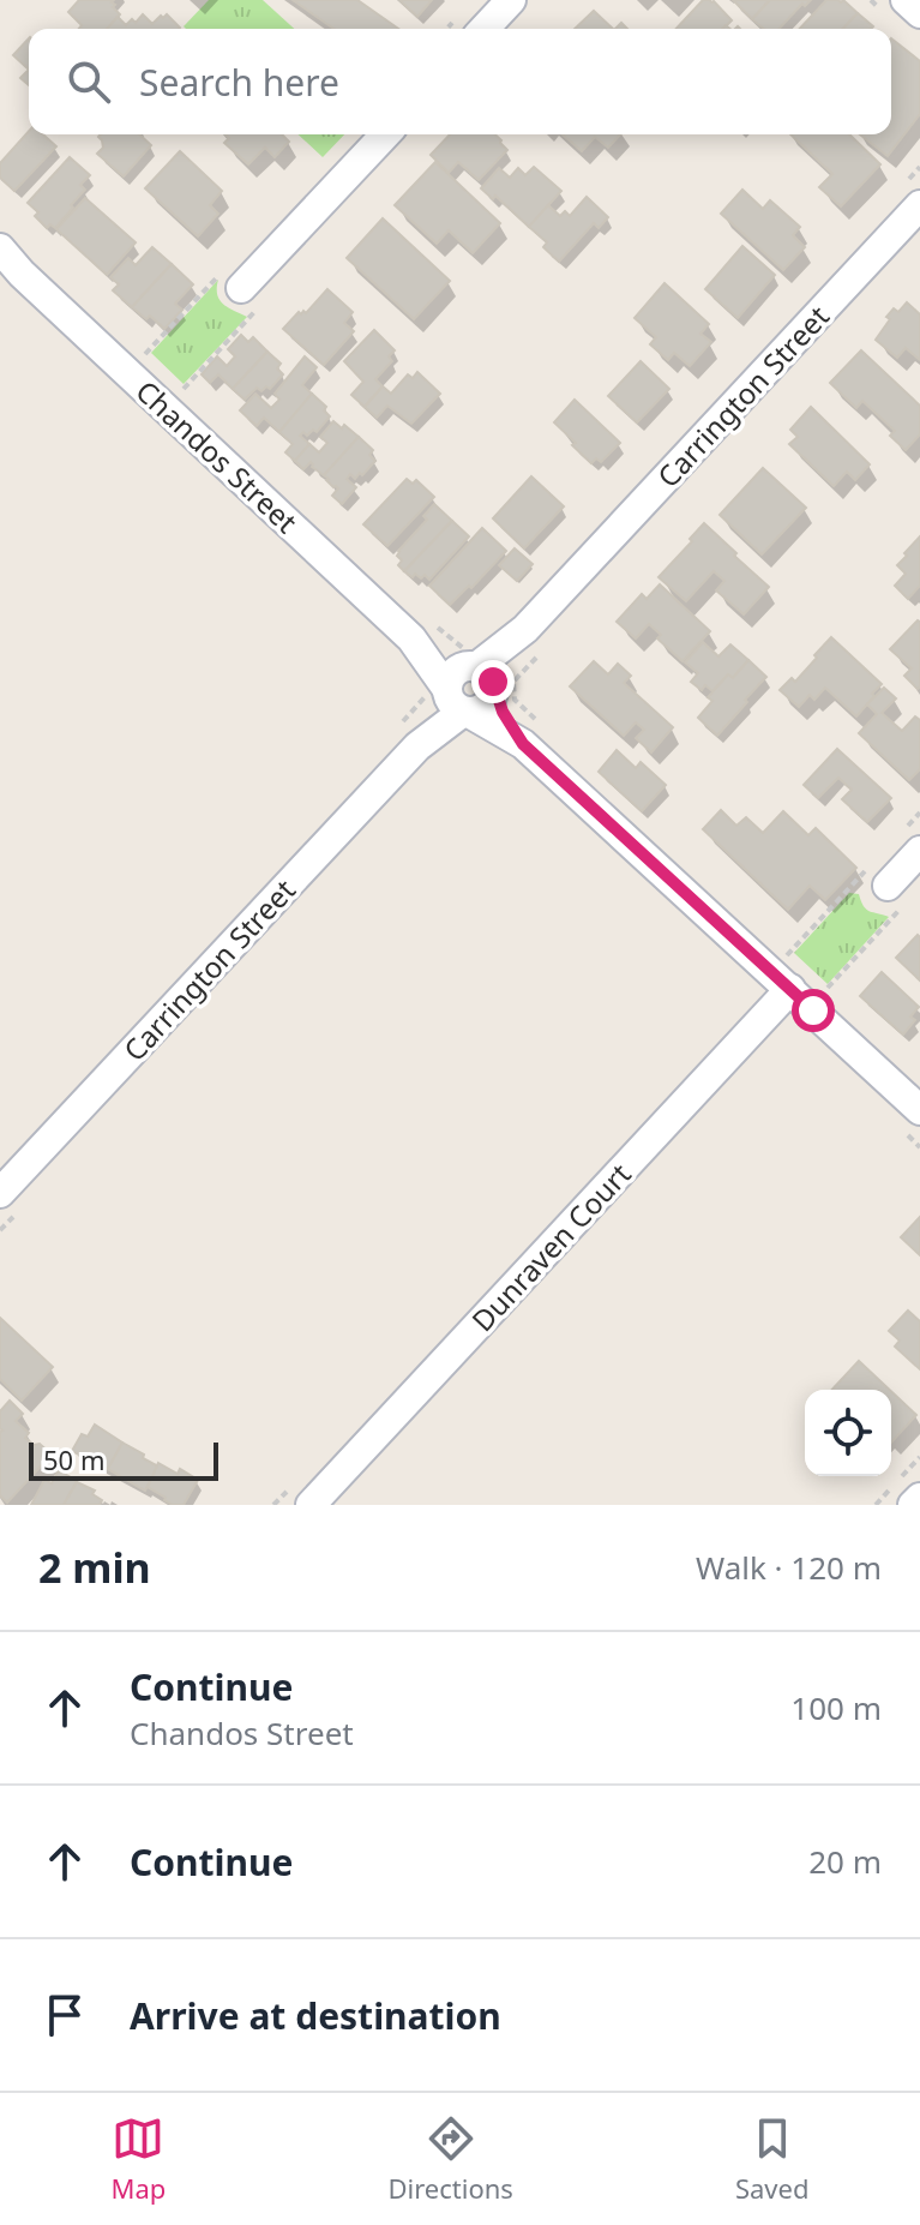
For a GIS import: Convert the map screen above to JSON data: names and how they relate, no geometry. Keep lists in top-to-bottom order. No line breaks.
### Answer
{"streets":{"street":["Carrington Street","Chandos Street","Dunraven Court"]},"scale_bar":"50 m","page":{"search":"Search here","scale":"50 m","heading":["2 min","Walk · 120 m"],"list":[["Continue","Chandos Street","100 m"],["Continue","20 m"],"Arrive at destination"],"nav":["Map","Directions","Saved"]}}
